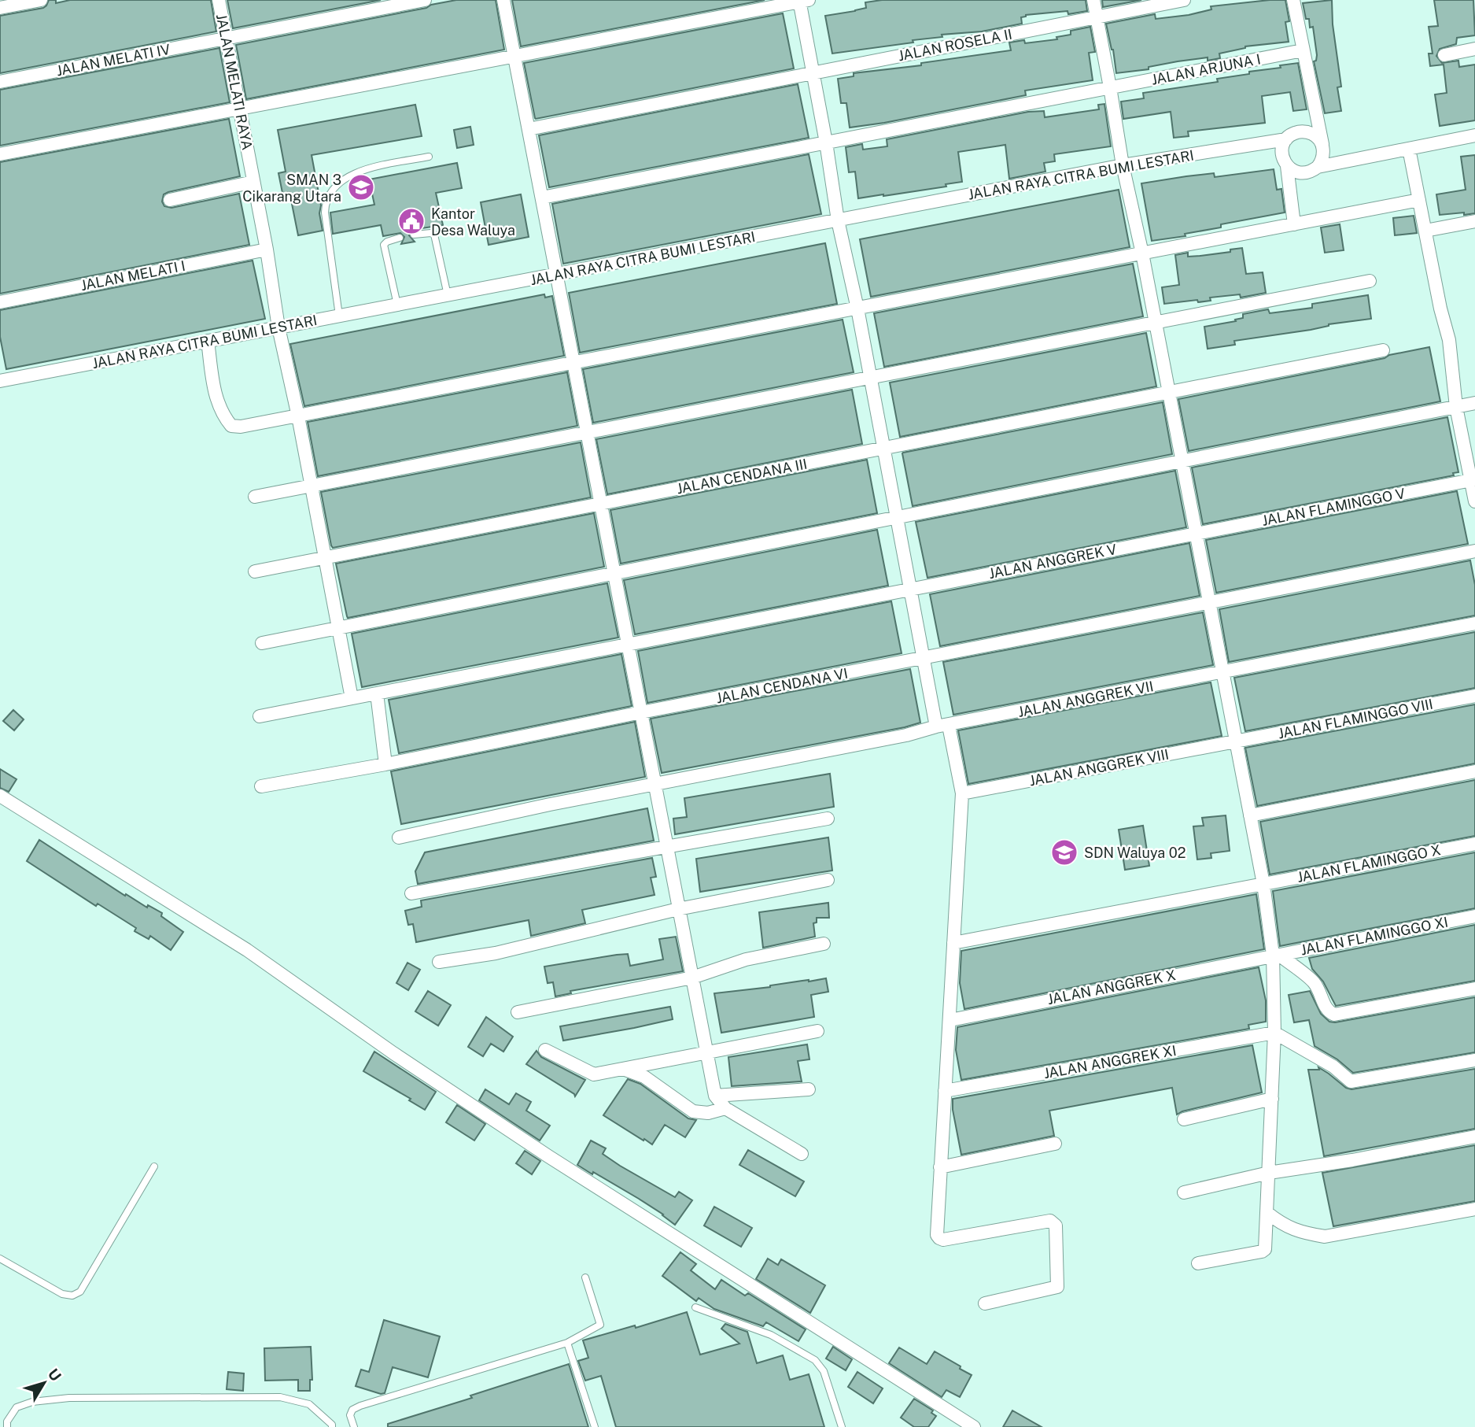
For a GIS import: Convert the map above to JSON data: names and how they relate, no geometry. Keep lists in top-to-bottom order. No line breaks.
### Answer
{"streets":{"street":["JALAN ROSELA II","JALAN MELATI IV","JALAN ARJUNA I","JALAN MELATI RAYA","JALAN RAYA CITRA BUMI LESTARI","JALAN MELATI I","JALAN CENDANA III","JALAN FLAMINGGO V","JALAN ANGGREK V","JALAN CENDANA VI","JALAN ANGGREK VII","JALAN FLAMINGGO VIII","JALAN ANGGREK VIII","JALAN FLAMINGGO X","JALAN FLAMINGGO XI","JALAN ANGGREK X","JALAN ANGGREK XI"]},"crossings":[["JALAN MELATI IV","JALAN MELATI RAYA"],["JALAN MELATI RAYA","JALAN RAYA CITRA BUMI LESTARI"],["JALAN MELATI RAYA","JALAN MELATI I"],["JALAN MELATI RAYA","JALAN CENDANA III"],["JALAN MELATI RAYA","JALAN ANGGREK V"],["JALAN FLAMINGGO V","JALAN ANGGREK V"],["JALAN FLAMINGGO VIII","JALAN ANGGREK VIII"],["JALAN FLAMINGGO XI","JALAN ANGGREK X"]],"places":{"school or university":["SMAN 3 Cikarang Utara","SDN Waluya 02"],"public building":["Kantor Desa Waluya"]},"north":"top right"}
